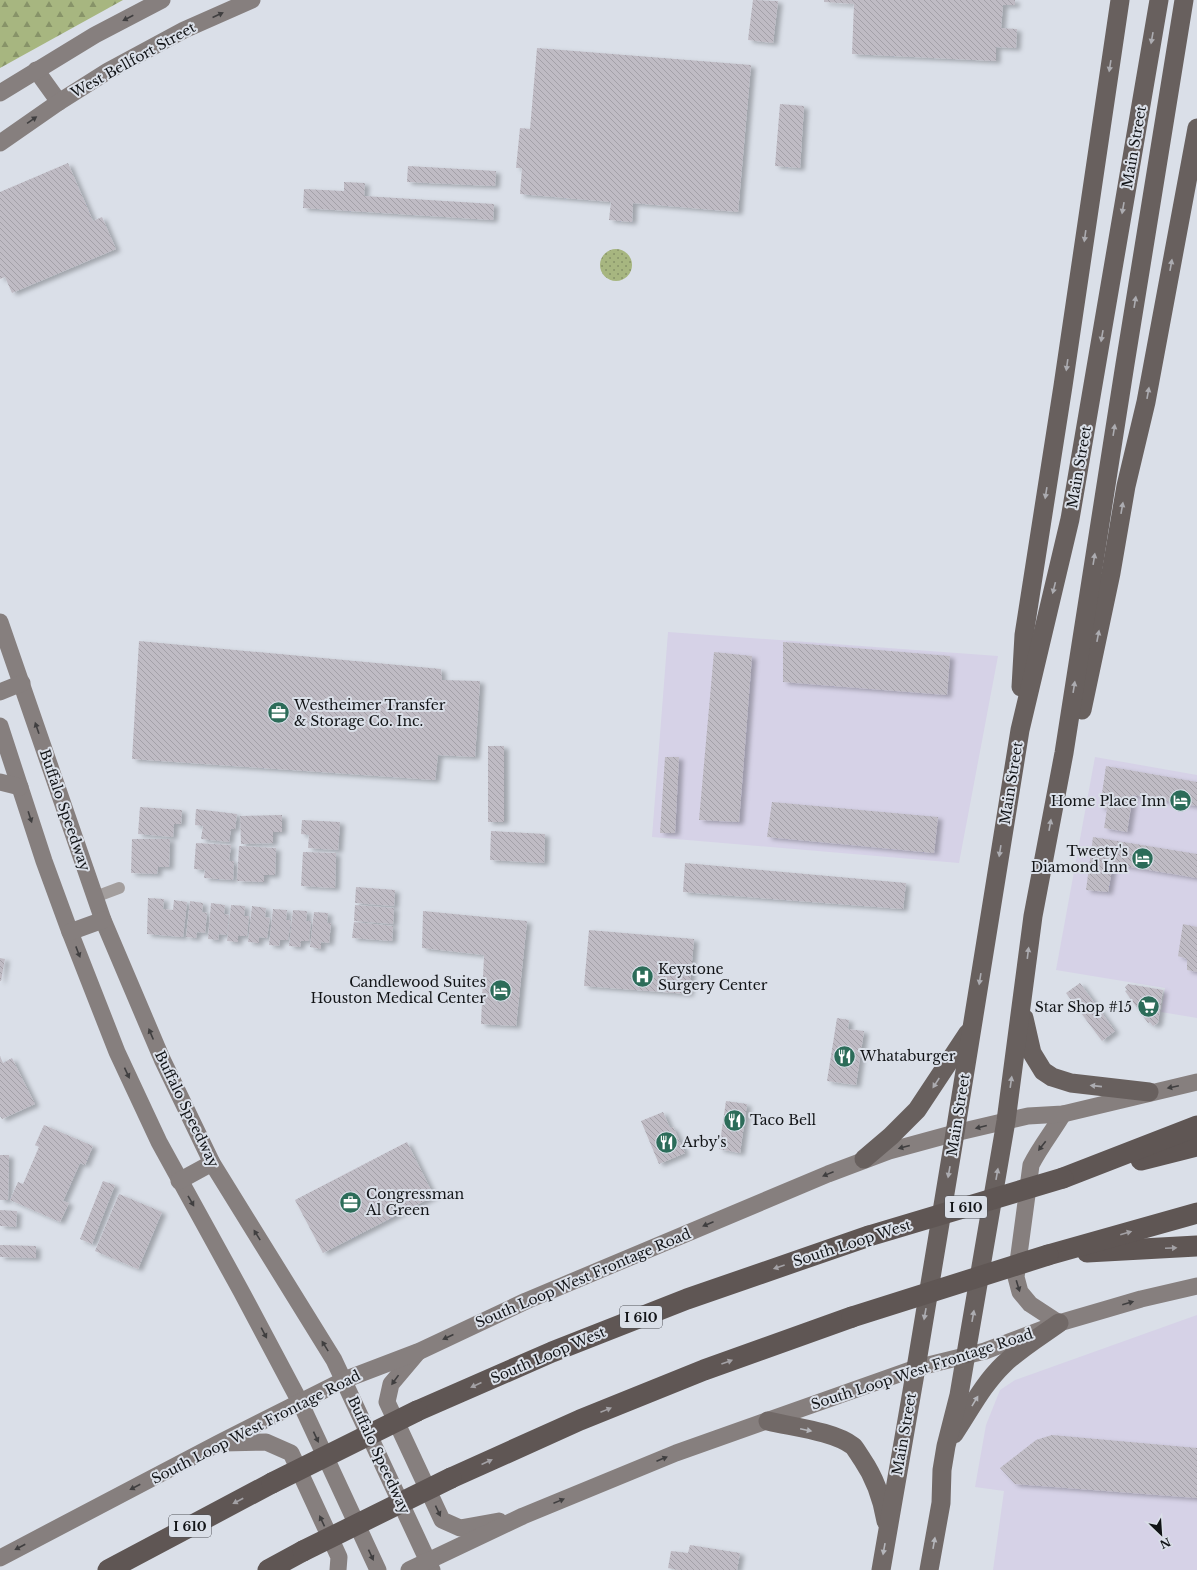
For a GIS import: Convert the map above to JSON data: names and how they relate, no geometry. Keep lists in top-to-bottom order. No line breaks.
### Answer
{"streets":{"highway":["Main Street","I 610","South Loop West"],"main road":["West Bellfort Street","Buffalo Speedway","South Loop West Frontage Road"]},"crossings":[["Main Street","South Loop West Frontage Road"],["Buffalo Speedway","South Loop West Frontage Road"]],"places":{"office":["Westheimer Transfer & Storage Co. Inc.","Congressman Al Green"],"hotel":["Home Place Inn","Tweety's Diamond Inn","Candlewood Suites Houston Medical Center"],"hospital":["Keystone Surgery Center"],"supermarket":["Star Shop #15"],"restaurant":["Whataburger","Taco Bell","Arby's"]},"north":"bottom right"}
